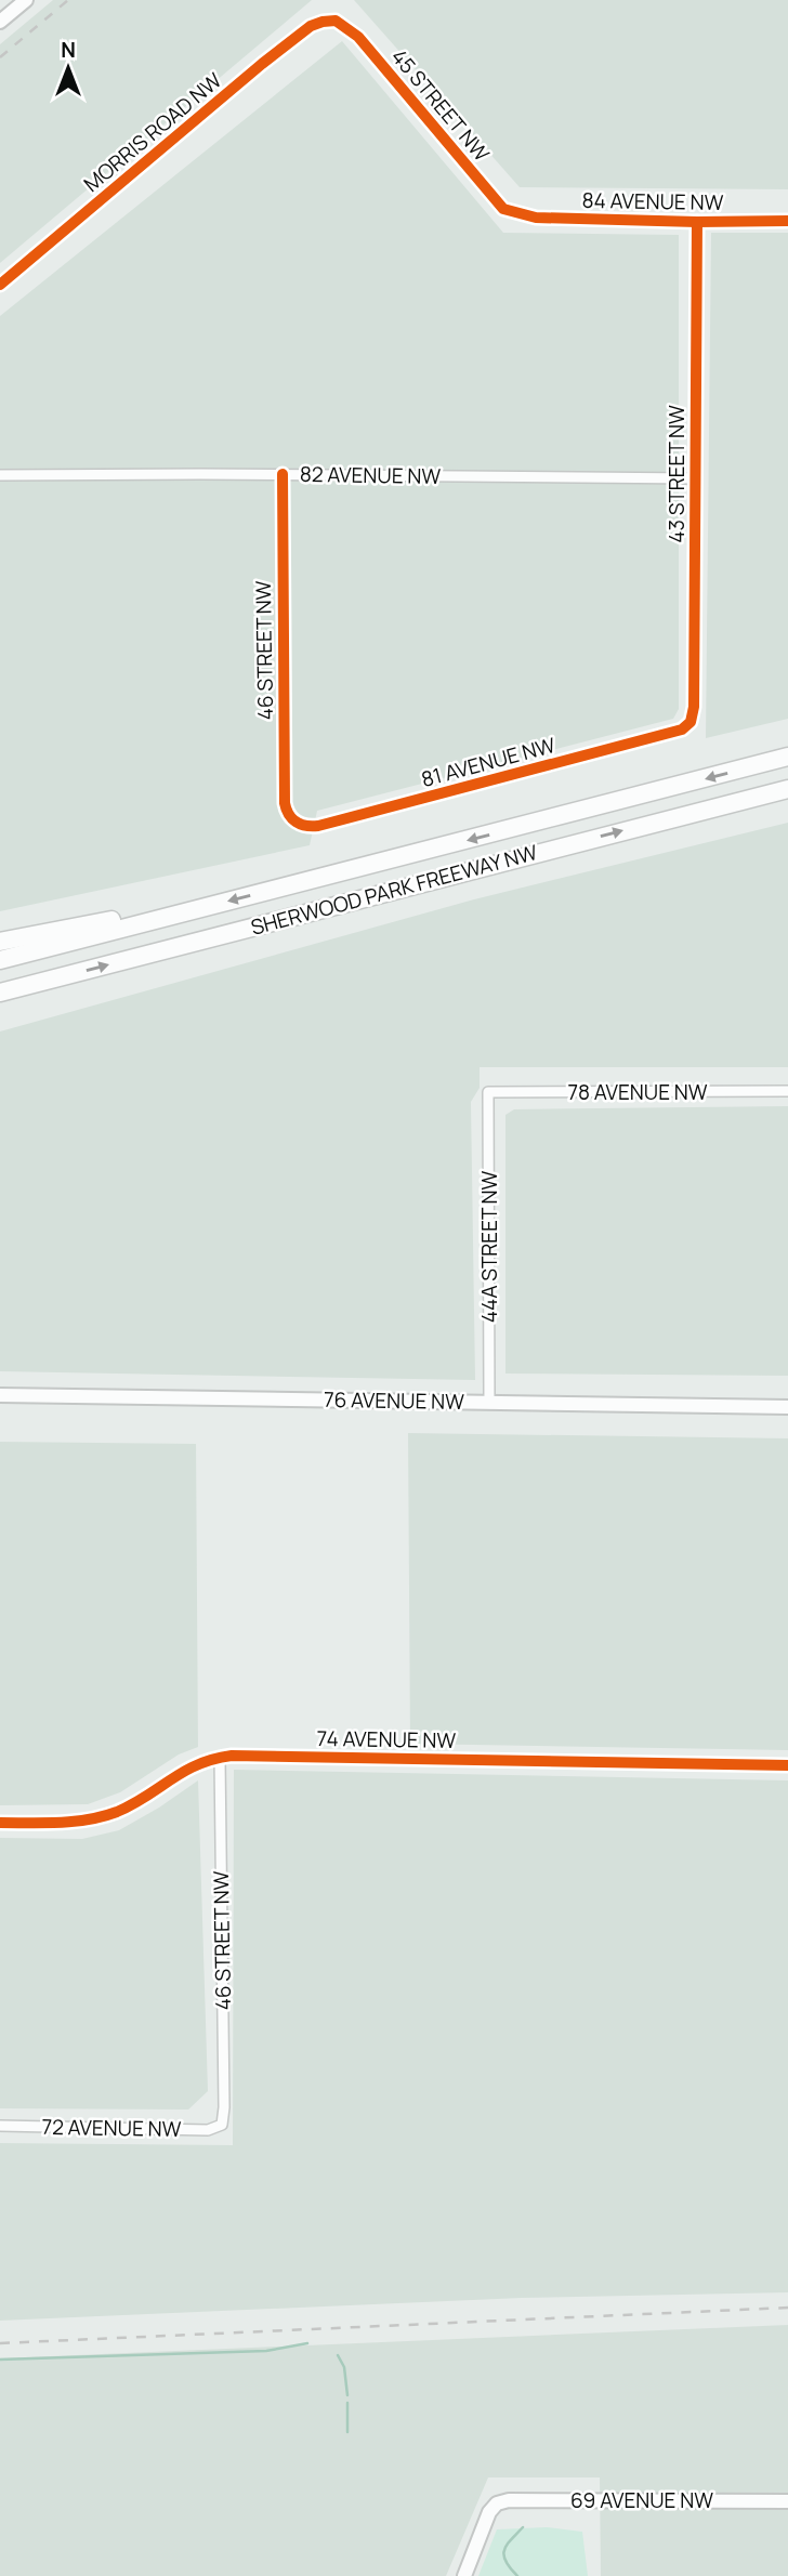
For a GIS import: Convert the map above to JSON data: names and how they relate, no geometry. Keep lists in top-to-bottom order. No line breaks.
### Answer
{"streets":{"highway":["SHERWOOD PARK FREEWAY NW"],"street":["45 STREET NW","MORRIS ROAD NW","84 AVENUE NW","43 STREET NW","82 AVENUE NW","46 STREET NW","81 AVENUE NW","78 AVENUE NW","44A STREET NW","76 AVENUE NW","74 AVENUE NW","72 AVENUE NW","69 AVENUE NW"]},"crossings":[["45 STREET NW","MORRIS ROAD NW"],["45 STREET NW","84 AVENUE NW"],["84 AVENUE NW","43 STREET NW"],["43 STREET NW","82 AVENUE NW"],["43 STREET NW","81 AVENUE NW"],["82 AVENUE NW","46 STREET NW"],["46 STREET NW","81 AVENUE NW"],["46 STREET NW","74 AVENUE NW"],["46 STREET NW","72 AVENUE NW"],["78 AVENUE NW","44A STREET NW"],["44A STREET NW","76 AVENUE NW"]],"north":"top"}
